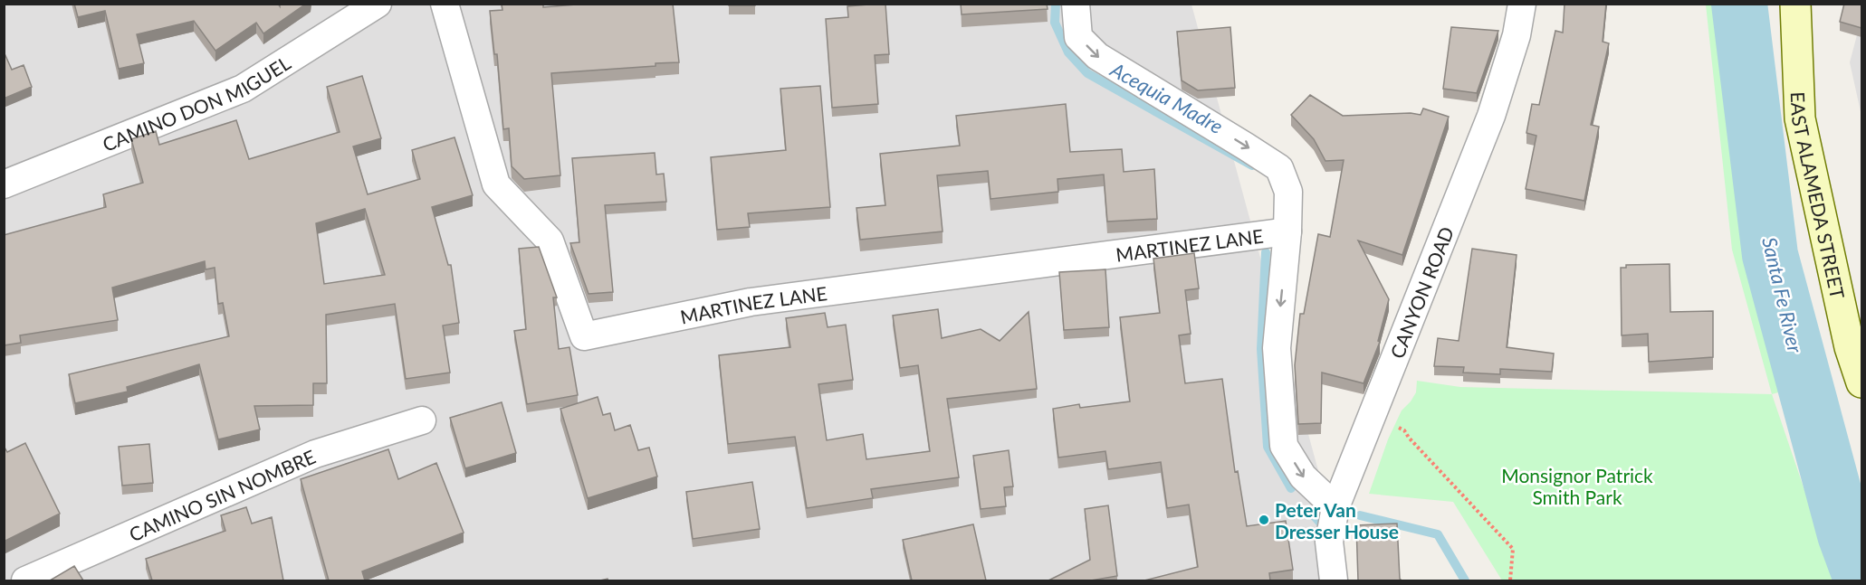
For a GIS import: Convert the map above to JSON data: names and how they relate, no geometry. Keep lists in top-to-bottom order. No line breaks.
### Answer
{"streets":{"street":["CAMINO DON MIGUEL","EAST ALAMEDA STREET","MARTINEZ LANE","CANYON ROAD","CAMINO SIN NOMBRE"]},"water":["Acequia Madre","Santa Fe River"],"parks":["Monsignor Patrick Smith Park"],"places":["Peter Van Dresser House"]}
